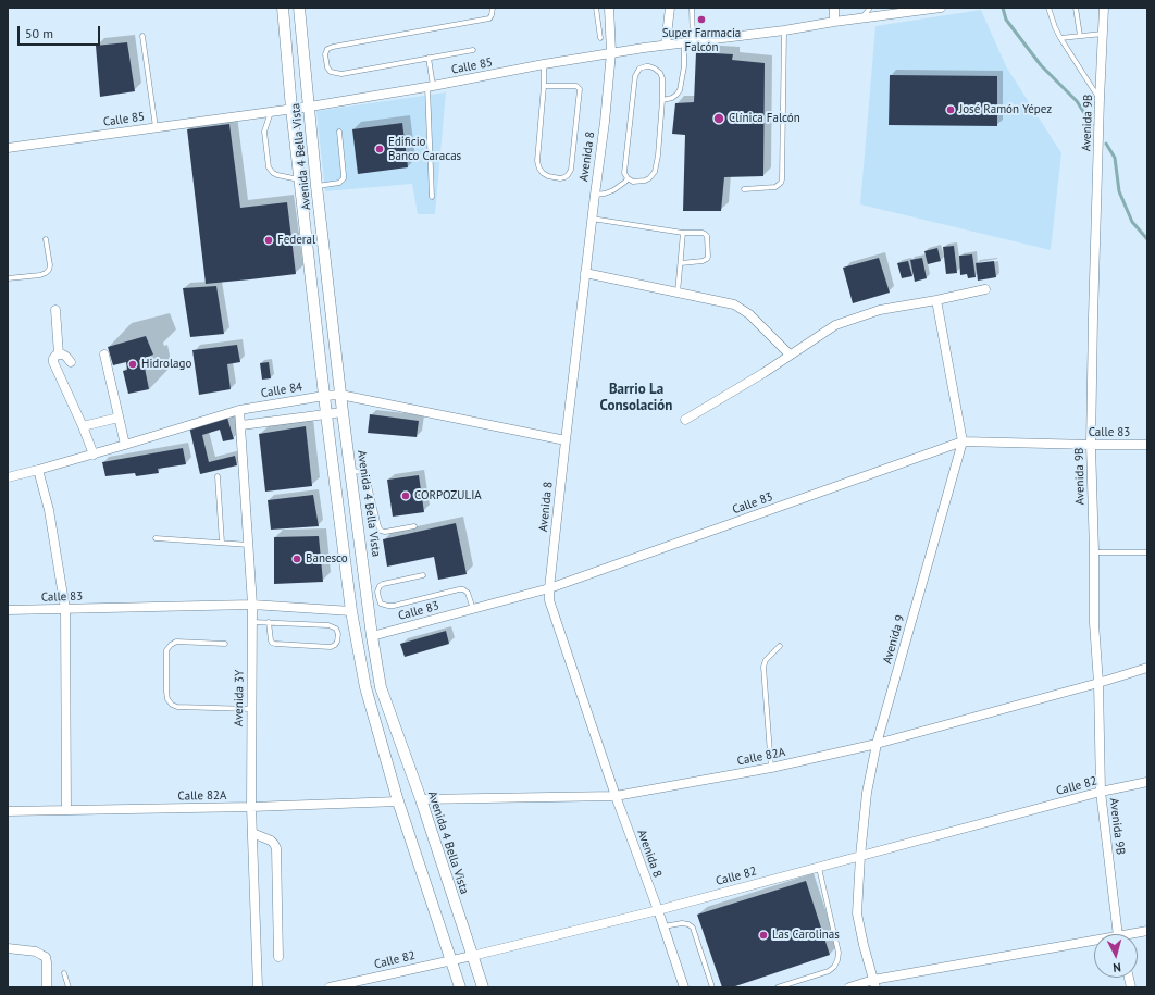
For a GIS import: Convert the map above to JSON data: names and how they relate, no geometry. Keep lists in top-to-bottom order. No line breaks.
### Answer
{"streets":{"street":["Calle 85","Avenida 9B","Avenida 4 Bella Vista","Avenida 8","Calle 84","Calle 83","Avenida 9","Avenida 3Y","Calle 82A","Calle 82"]},"crossings":[["Calle 85","Avenida 4 Bella Vista"],["Calle 85","Avenida 8"],["Avenida 9B","Calle 83"],["Avenida 9B","Calle 82A"],["Avenida 9B","Calle 82"],["Avenida 4 Bella Vista","Calle 84"],["Avenida 4 Bella Vista","Calle 83"],["Avenida 4 Bella Vista","Calle 82A"],["Avenida 4 Bella Vista","Calle 82"],["Avenida 8","Calle 84"],["Avenida 8","Calle 83"],["Avenida 8","Calle 82A"],["Avenida 8","Calle 82"],["Calle 84","Avenida 3Y"],["Calle 83","Avenida 9"],["Calle 83","Avenida 3Y"],["Avenida 9","Calle 82A"],["Avenida 9","Calle 82"],["Avenida 3Y","Calle 82A"]],"districts":["Barrio La Consolación"],"places":["Super Farmacia Falcón","José Ramón Yépez","Clínica Falcón","Edificio Banco Caracas","Federal","Hidrolago","CORPOZULIA","Banesco","Las Carolinas"],"scale_bar":"50 m","north":"bottom"}
